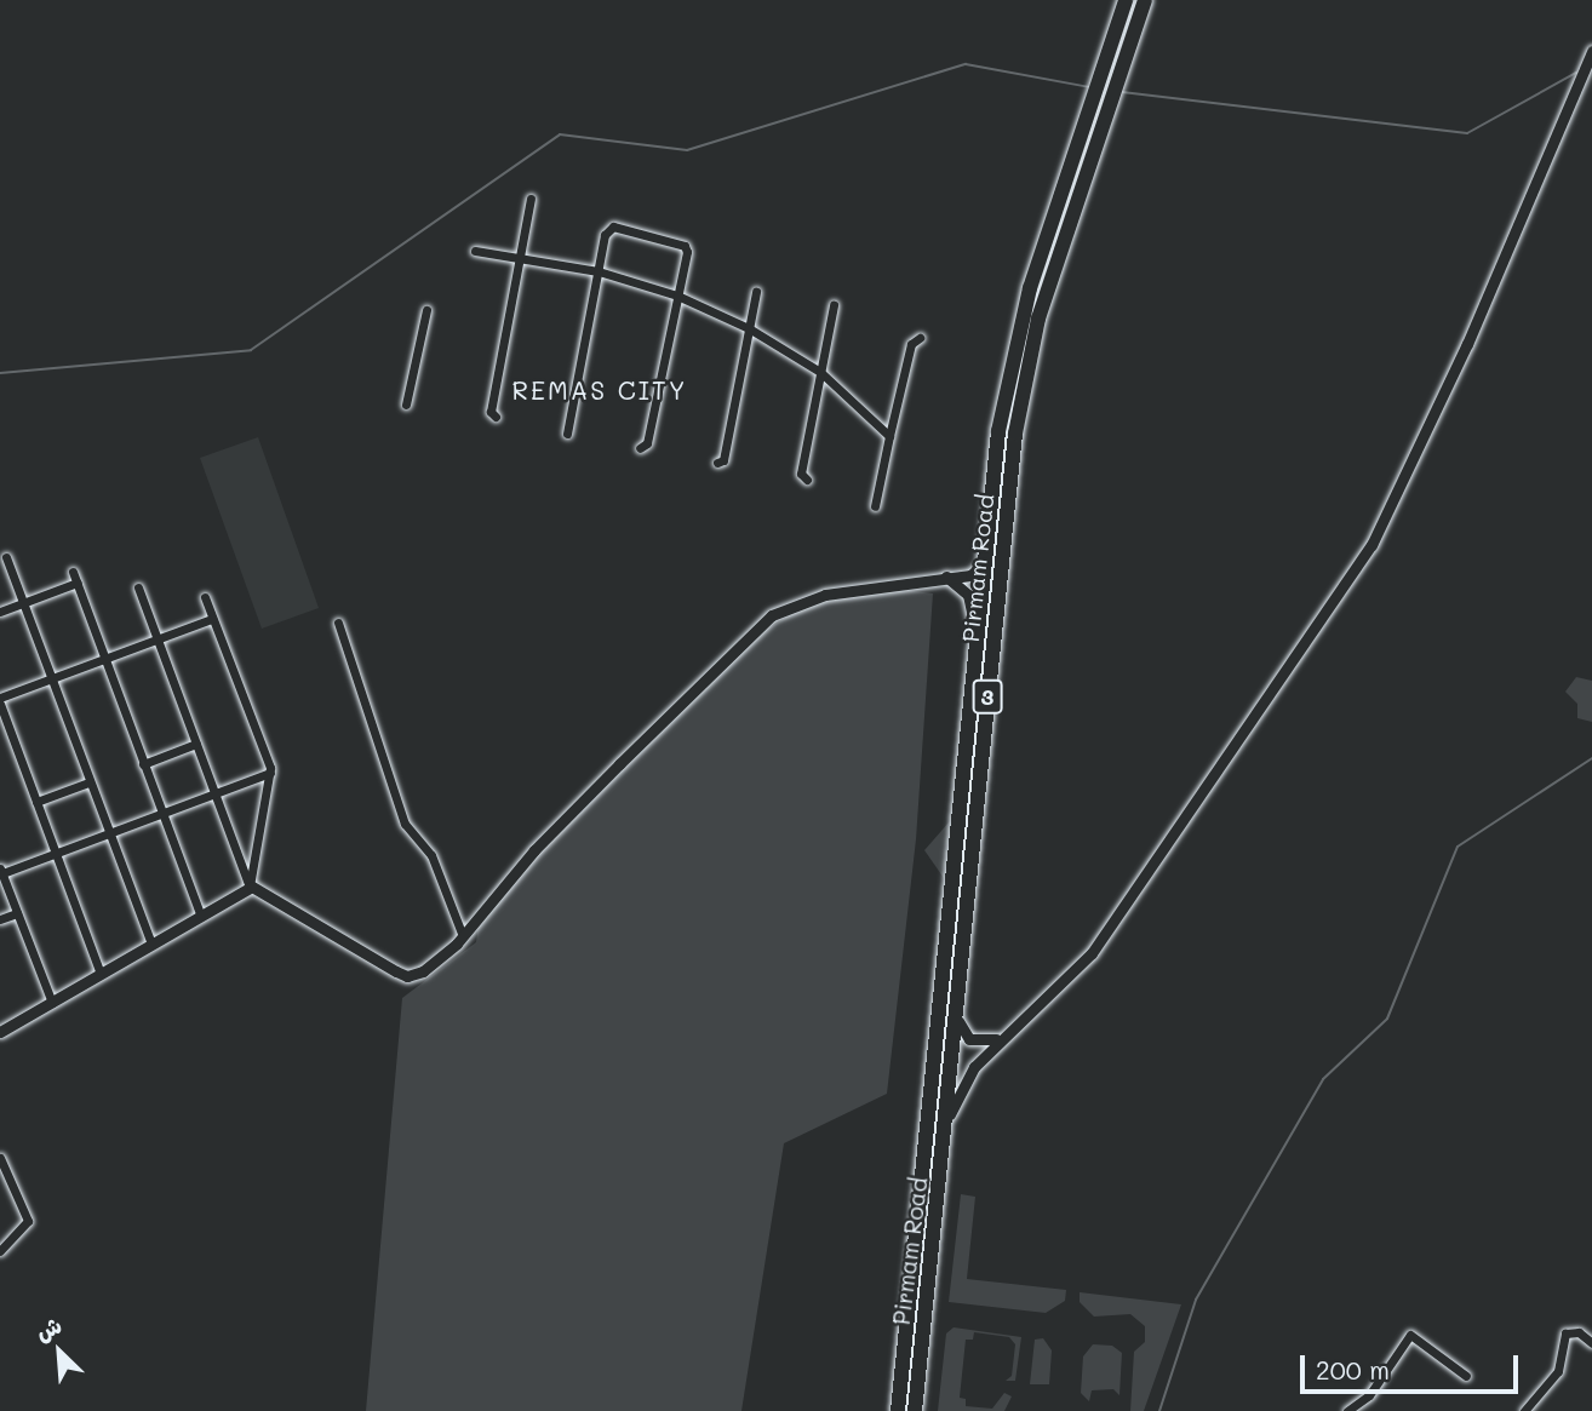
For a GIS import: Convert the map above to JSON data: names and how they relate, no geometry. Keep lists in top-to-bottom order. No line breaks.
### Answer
{"streets":{"highway":["Pirmam Road","3"]},"districts":["REMAS CITY"],"scale_bar":"200 m","north":"top left"}
